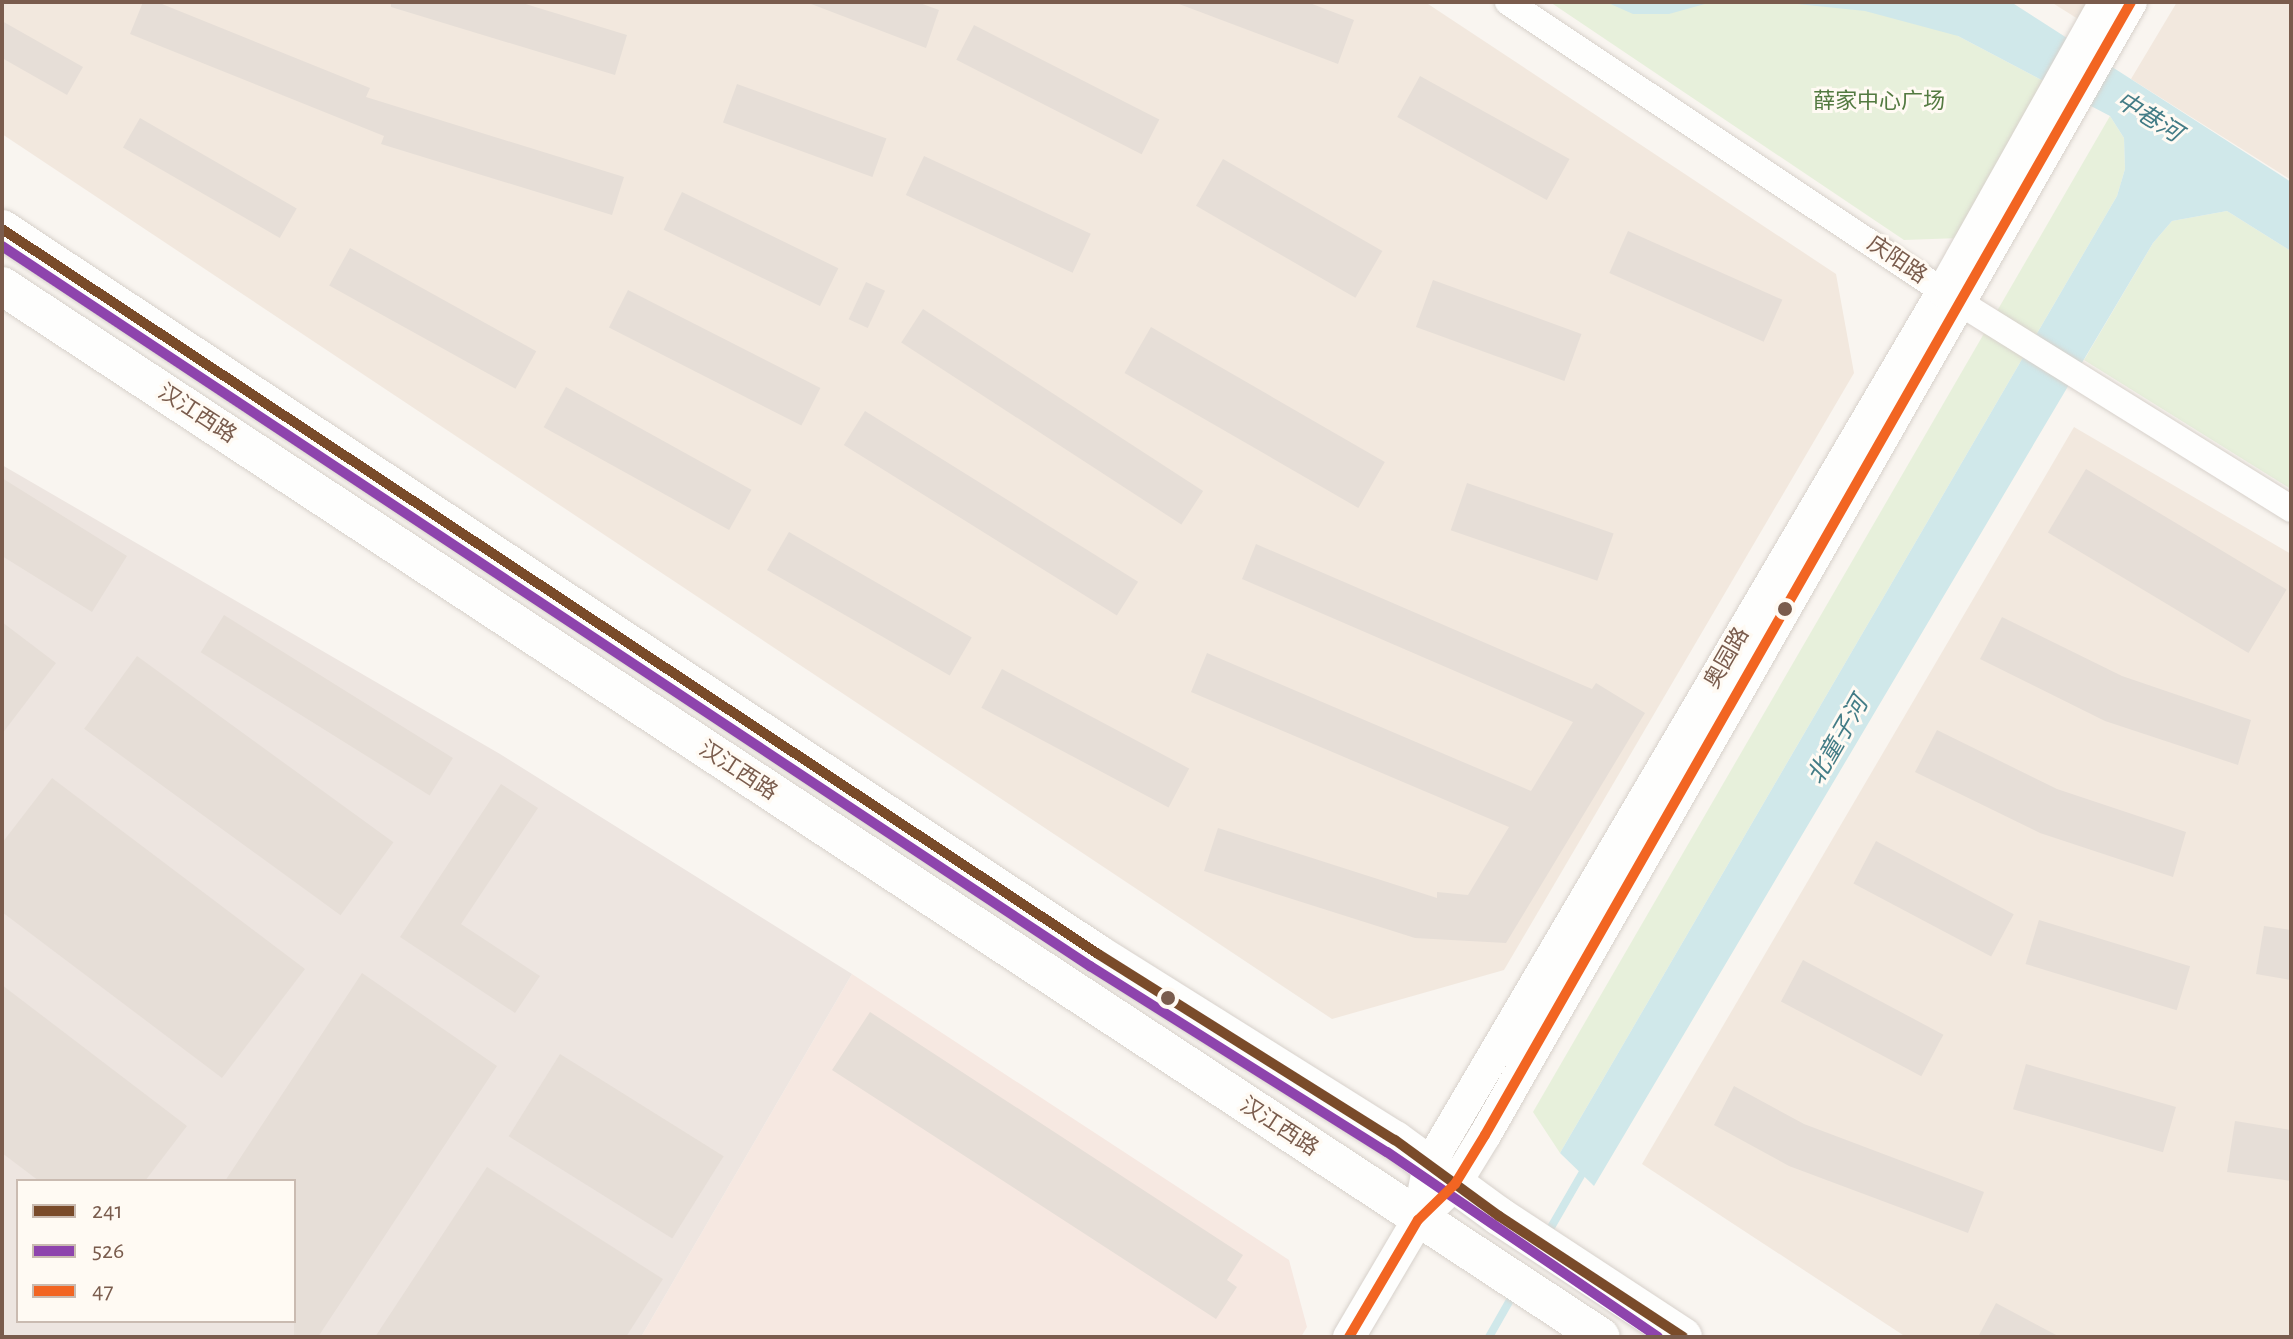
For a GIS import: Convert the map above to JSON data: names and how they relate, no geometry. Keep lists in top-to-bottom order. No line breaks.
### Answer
{"streets":{"main road":["汉江西路"],"street":["庆阳路","奥园路"]},"crossings":[["庆阳路","奥园路"],["汉江西路","奥园路"]],"water":["中巷河","北童子河"],"parks":["薛家中心广场"],"lines":["transit line 47","transit line 241","transit line 526"],"legend":["241","526","47"]}
